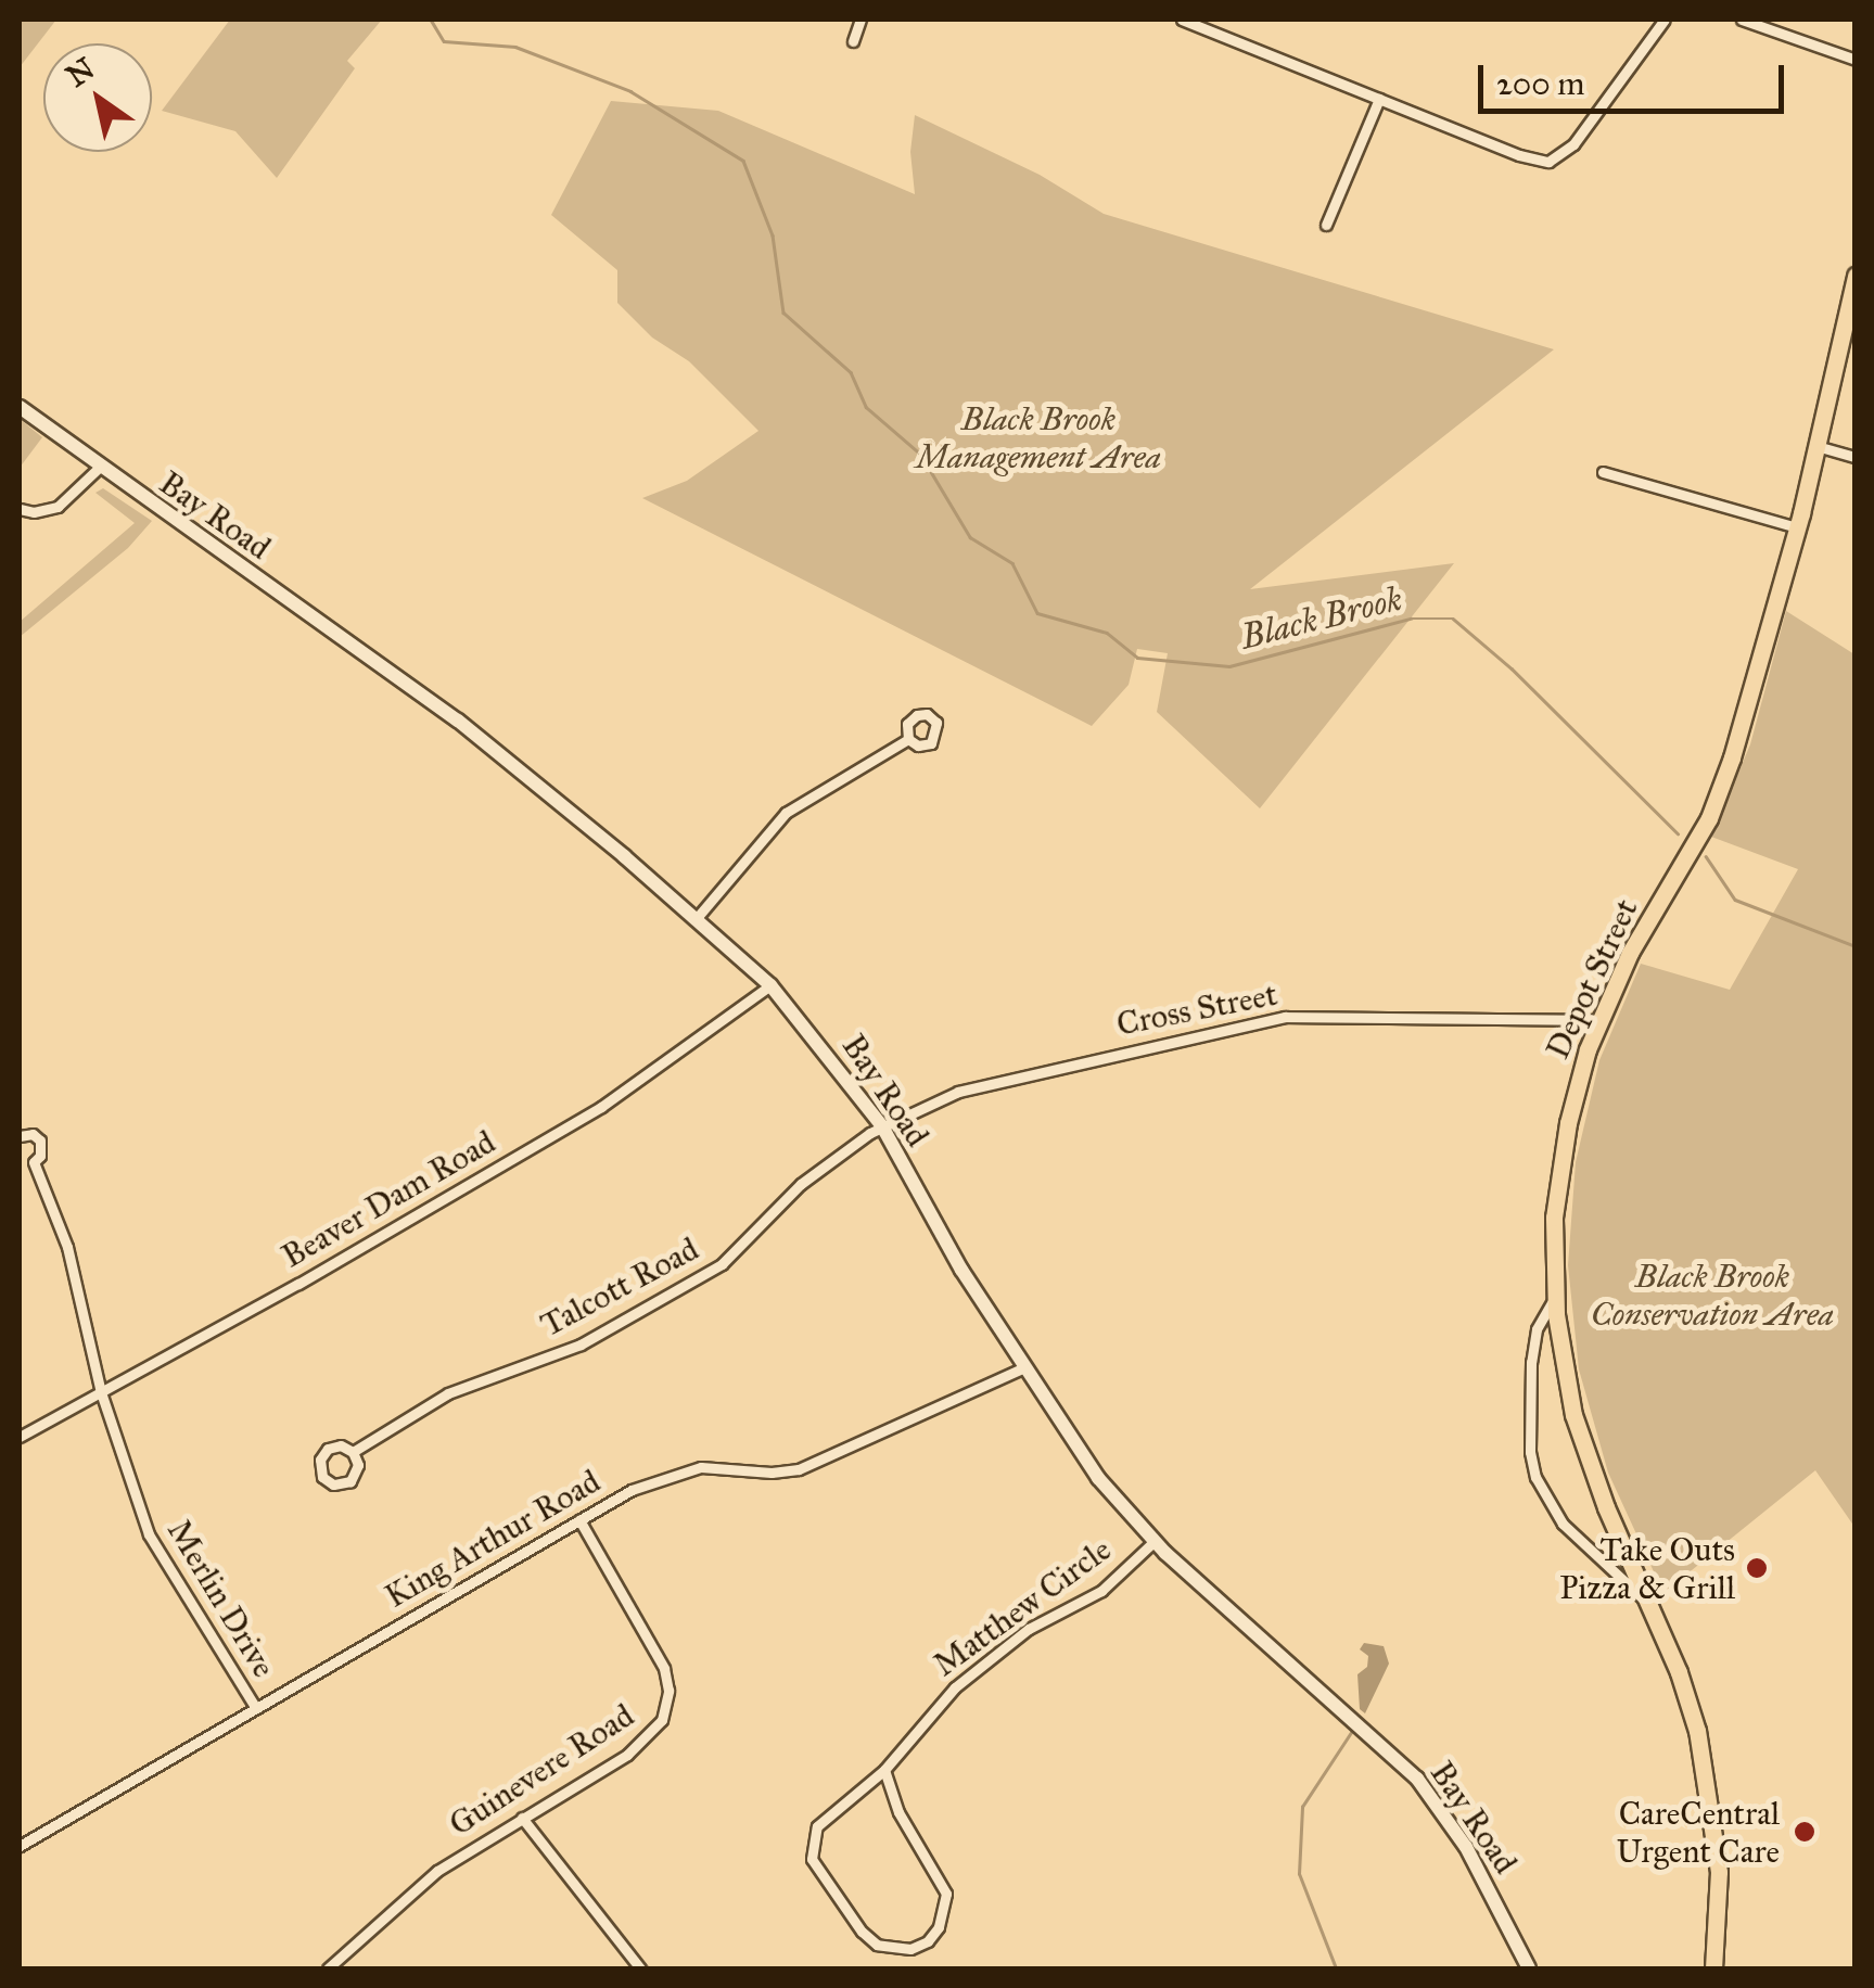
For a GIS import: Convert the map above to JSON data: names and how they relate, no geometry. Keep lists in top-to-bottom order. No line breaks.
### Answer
{"streets":{"highway":["Depot Street"],"main road":["Bay Road"],"street":["Cross Street","Beaver Dam Road","Talcott Road","King Arthur Road","Merlin Drive","Matthew Circle","Guinevere Road"]},"crossings":[["Bay Road","Cross Street"],["Bay Road","Beaver Dam Road"],["Bay Road","Talcott Road"],["Bay Road","King Arthur Road"],["Bay Road","Matthew Circle"],["Depot Street","Cross Street"],["Cross Street","Talcott Road"],["Beaver Dam Road","Merlin Drive"],["King Arthur Road","Merlin Drive"],["King Arthur Road","Guinevere Road"]],"water":["Black Brook"],"parks":["Black Brook Management Area","Black Brook Conservation Area"],"places":["Take Outs Pizza & Grill","CareCentral Urgent Care"],"scale_bar":"200 m","north":"top left"}
